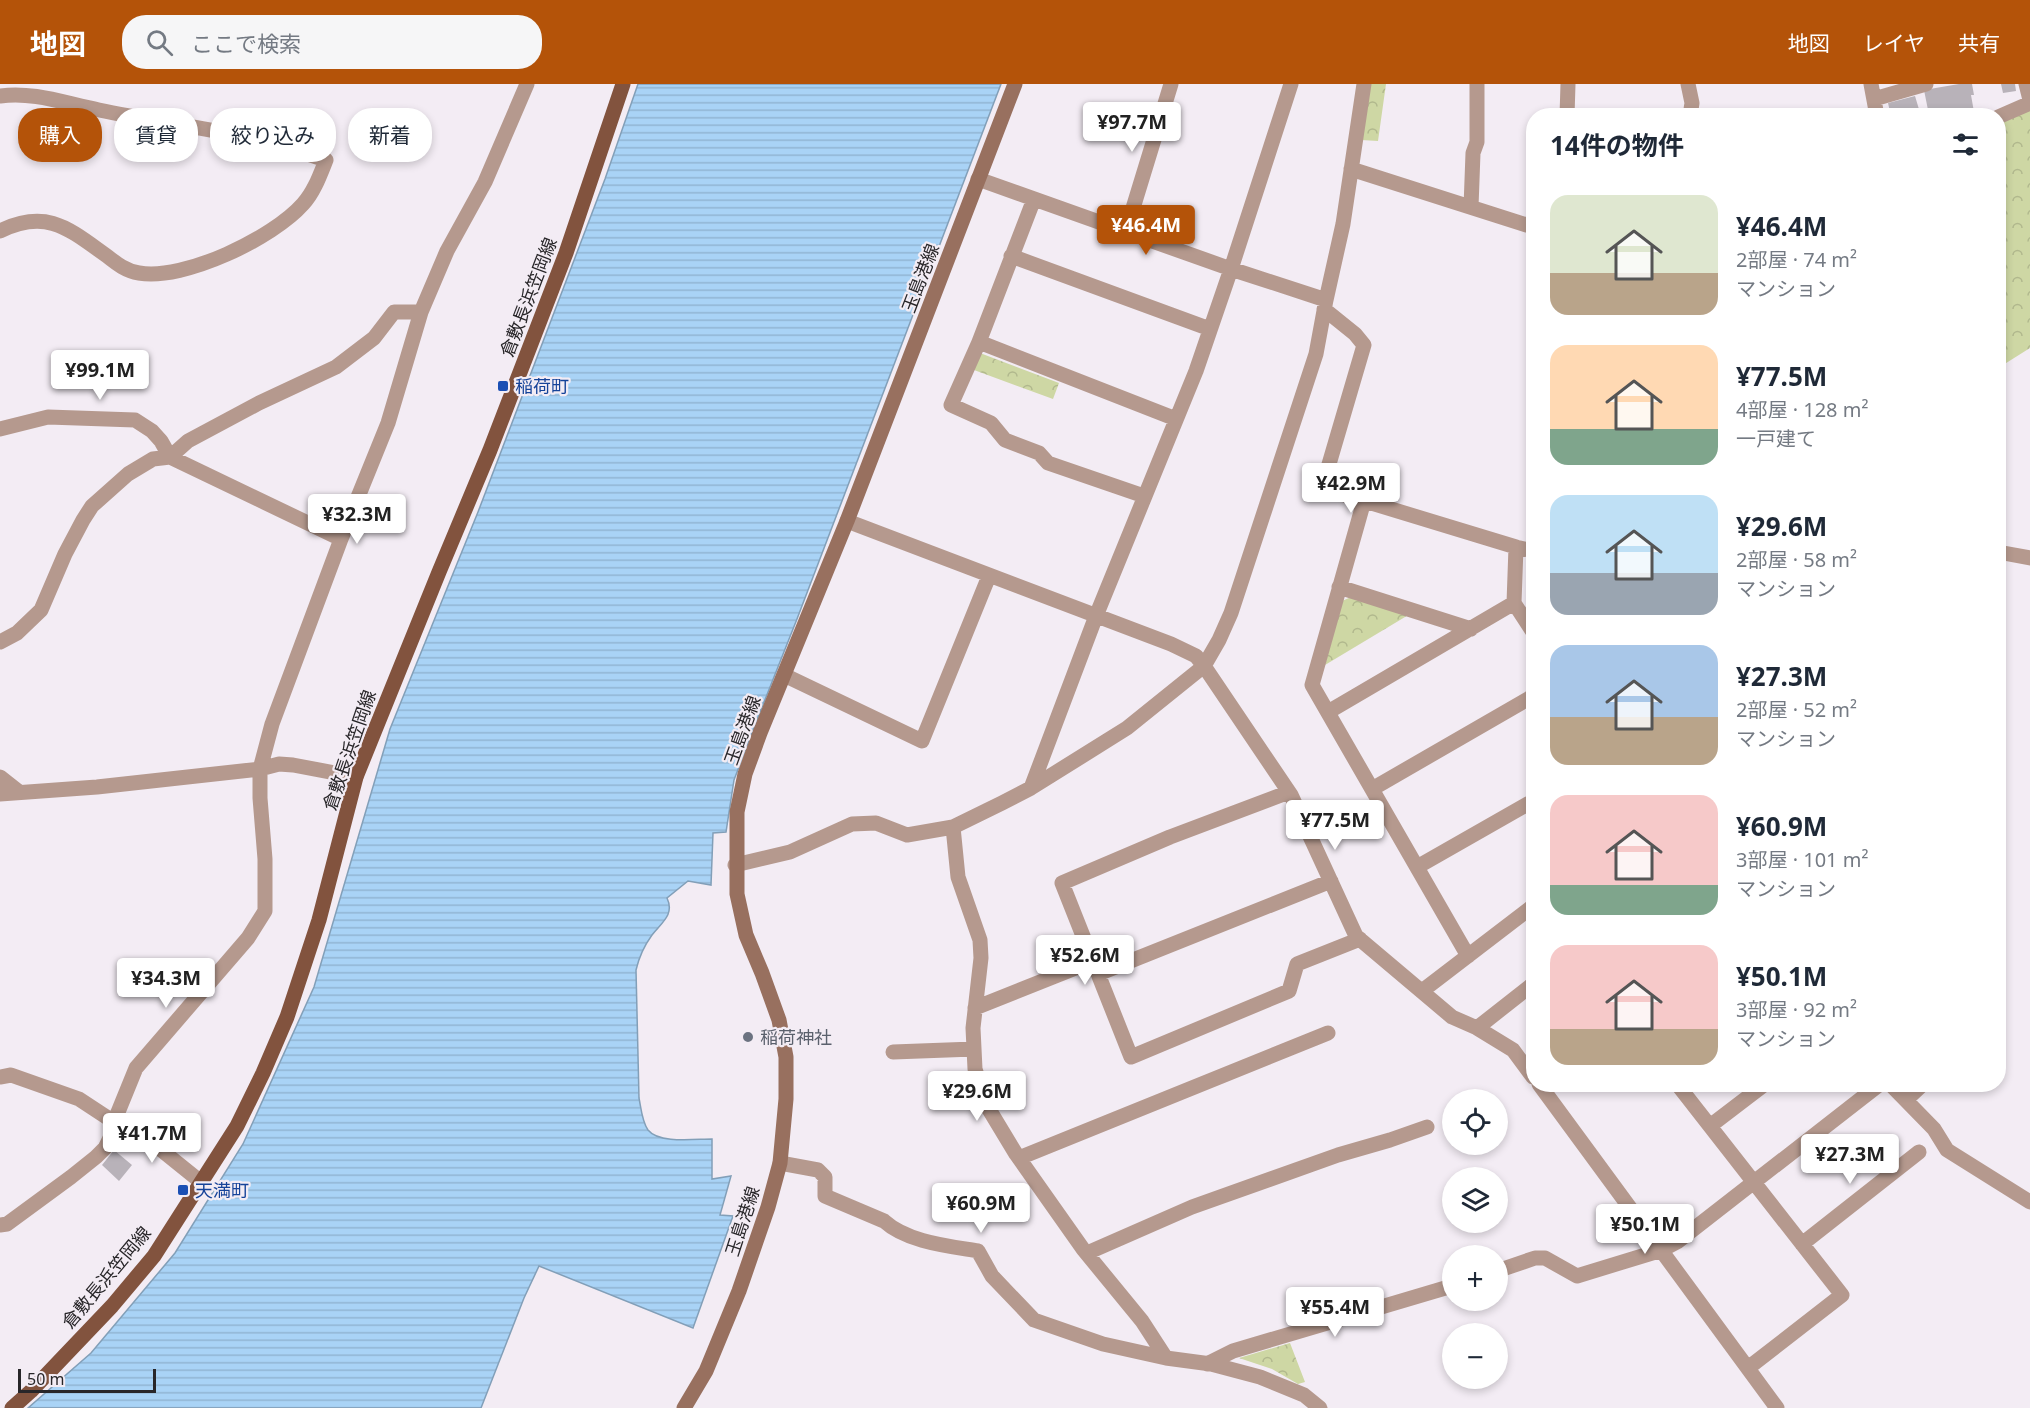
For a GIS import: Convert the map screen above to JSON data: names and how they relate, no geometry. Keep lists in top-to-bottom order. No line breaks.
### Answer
{"streets":{"main road":["玉島港線","倉敷長浜笠岡線"]},"places":{"transit":["稲荷町","天満町"],"other":["稲荷神社"]},"scale_bar":"50 m","page":{"header":"地図","search":"ここで検索","nav":["地図","レイヤ","共有"],"price":["¥97.7M","¥46.4M","¥99.1M","¥42.9M","¥32.3M","¥77.5M","¥52.6M","¥34.3M","¥29.6M","¥41.7M","¥27.3M","¥60.9M","¥50.1M","¥55.4M"],"chip":["購入","賃貸","絞り込み","新着"],"heading":"14件の物件","list":[{"name":"¥46.4M","note":"2部屋 · 74 m² · マンション"},{"name":"¥77.5M","note":"4部屋 · 128 m² · 一戸建て"},{"name":"¥29.6M","note":"2部屋 · 58 m² · マンション"},{"name":"¥27.3M","note":"2部屋 · 52 m² · マンション"},{"name":"¥60.9M","note":"3部屋 · 101 m² · マンション"},{"name":"¥50.1M","note":"3部屋 · 92 m² · マンション"}],"map_buttons":["+","−"],"scale":"50 m"}}
